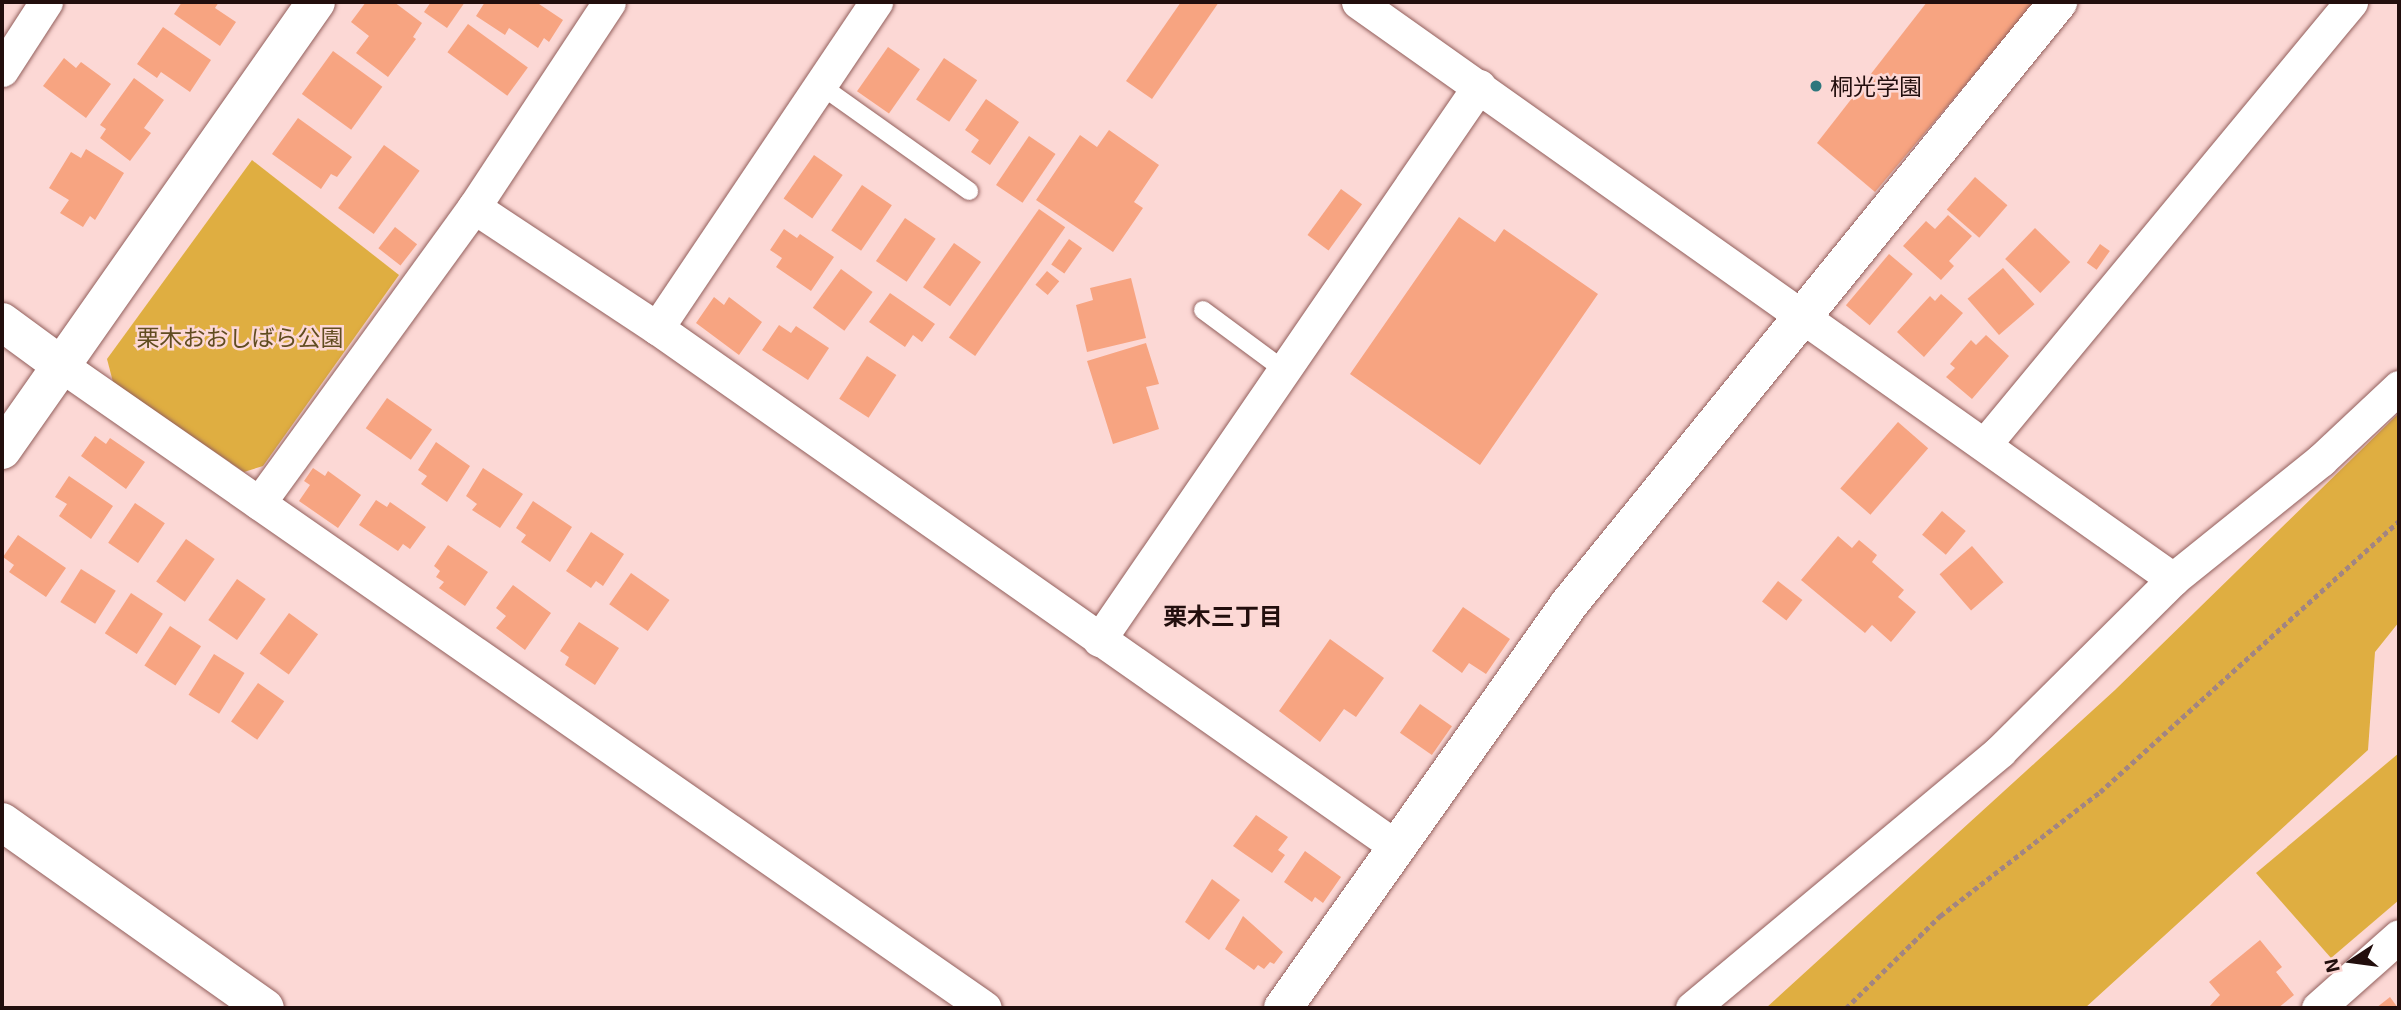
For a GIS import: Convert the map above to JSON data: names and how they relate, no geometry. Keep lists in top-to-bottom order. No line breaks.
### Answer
{"districts":["栗木三丁目"],"parks":["栗木おおしばら公園"],"places":["桐光学園"],"north":"left"}
